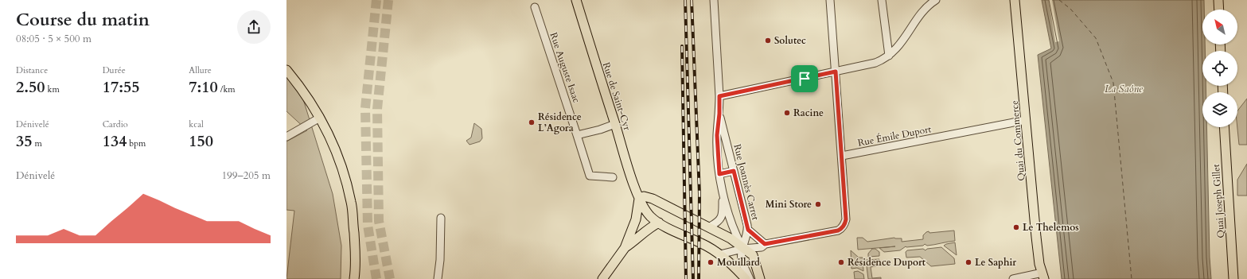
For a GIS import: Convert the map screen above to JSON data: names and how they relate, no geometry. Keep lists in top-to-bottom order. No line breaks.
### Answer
{"streets":{"main road":["Rue de Saint-Cyr","Quai du Commerce","Quai Joseph Gillet"],"street":["Rue Auguste Isaac","Rue Émile Duport","Rue Joannès Carret"]},"crossings":[["Rue Émile Duport","Quai du Commerce"]],"water":["La Saône"],"places":["Solutec","Racine","Résidence L’Agora","Mini Store","Le Thelemos","Mouillard","Résidence Duport","Le Saphir"],"north":"top left","page":{"heading":["Course du matin","08:05 · 5 × 500 m"],"stats":[["Distance","2.50 km"],["Durée","17:55"],["Allure","7:10 /km"],["Dénivelé","35 m"],["Cardio","134 bpm"],["kcal","150"]],"chart":["Dénivelé","199–205 m"]}}
